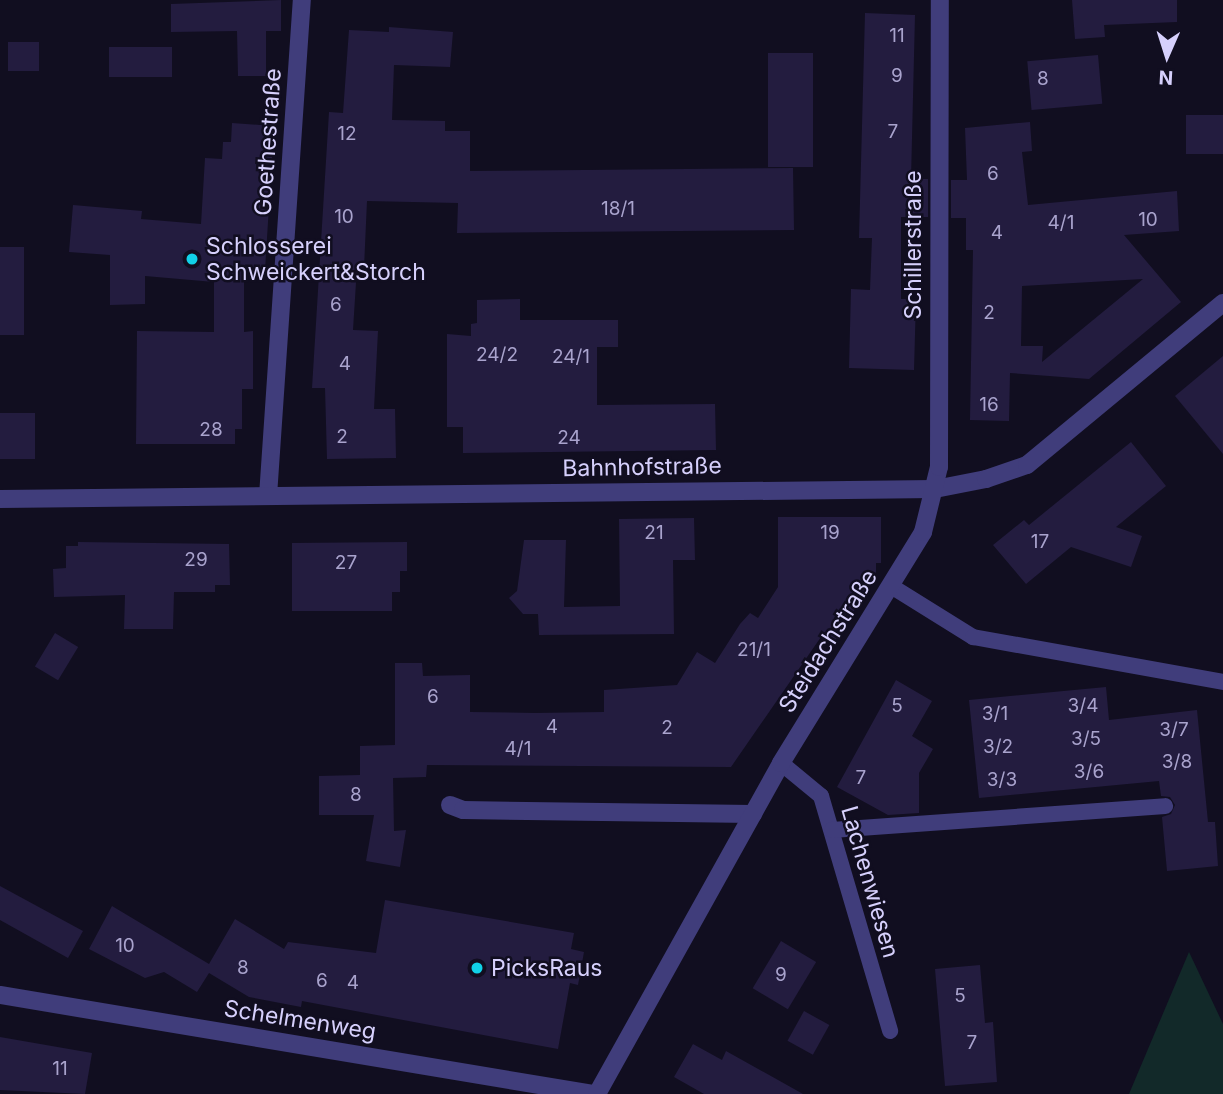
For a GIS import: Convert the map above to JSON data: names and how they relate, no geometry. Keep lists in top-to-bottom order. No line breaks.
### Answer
{"streets":{"street":["Goethestraße","Schillerstraße","Bahnhofstraße","Steidachstraße","Schelmenweg"],"lane":["Lachenwiesen"]},"crossings":[["Goethestraße","Bahnhofstraße"],["Schillerstraße","Bahnhofstraße"],["Schillerstraße","Steidachstraße"],["Bahnhofstraße","Steidachstraße"],["Steidachstraße","Lachenwiesen"],["Steidachstraße","Schelmenweg"]],"places":["Schlosserei Schweickert&Storch","PicksRaus"],"house_numbers":["11","9","8","7","12","6","18/1","10","10","4/1","4","6","2","24/2","24/1","4","16","28","2","24","21","19","17","29","27","21/1","6","5","3/4","3/1","4","2","3/7","3/5","3/2","4/1","3/8","3/6","7","3/3","8","10","8","9","6","4","5","7","11"],"north":"bottom"}
